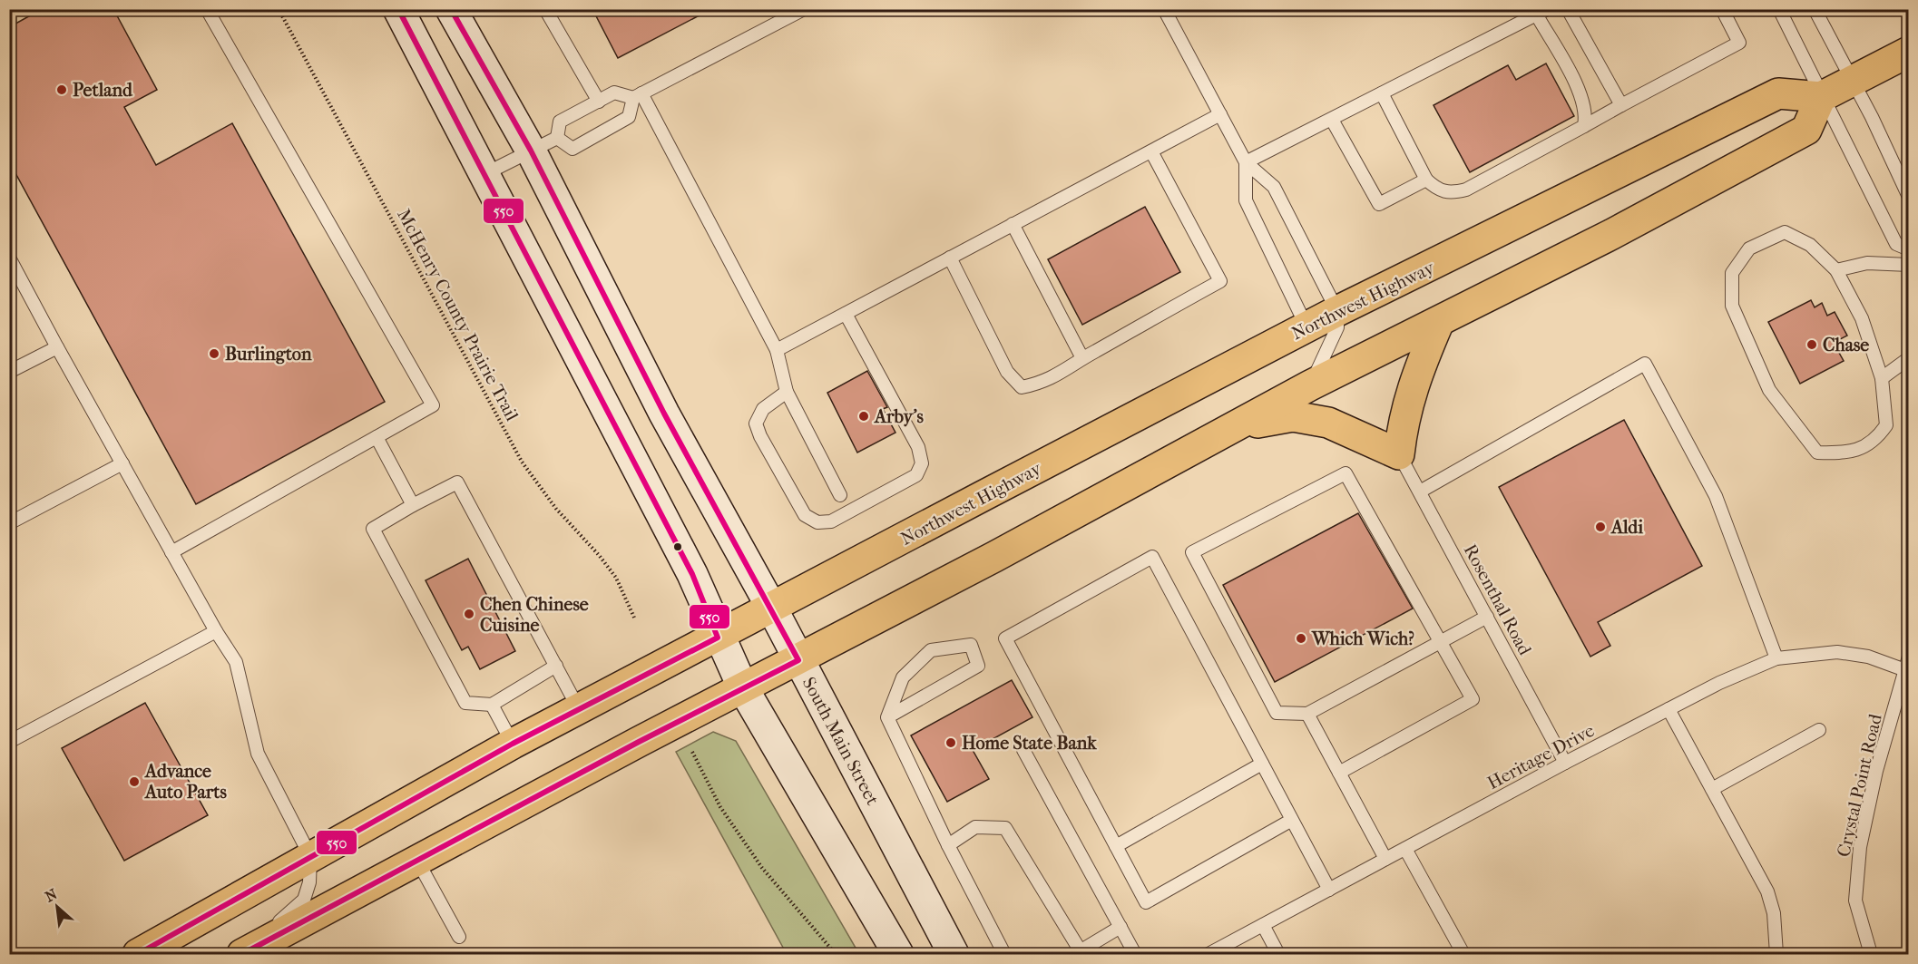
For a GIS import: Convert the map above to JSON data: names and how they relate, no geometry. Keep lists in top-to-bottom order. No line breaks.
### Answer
{"streets":{"main road":["Northwest Highway"],"street":["South Main Street"],"lane":["Rosenthal Road","Heritage Drive","Crystal Point Road"],"path":["McHenry County Prairie Trail"]},"crossings":[["Northwest Highway","South Main Street"],["Rosenthal Road","Heritage Drive"],["Heritage Drive","Crystal Point Road"]],"places":["Petland","Chase","Burlington","Arby's","Aldi","Chen Chinese Cuisine","Which Wich?","Home State Bank","Advance Auto Parts"],"lines":["transit line 550"],"north":"top left"}
